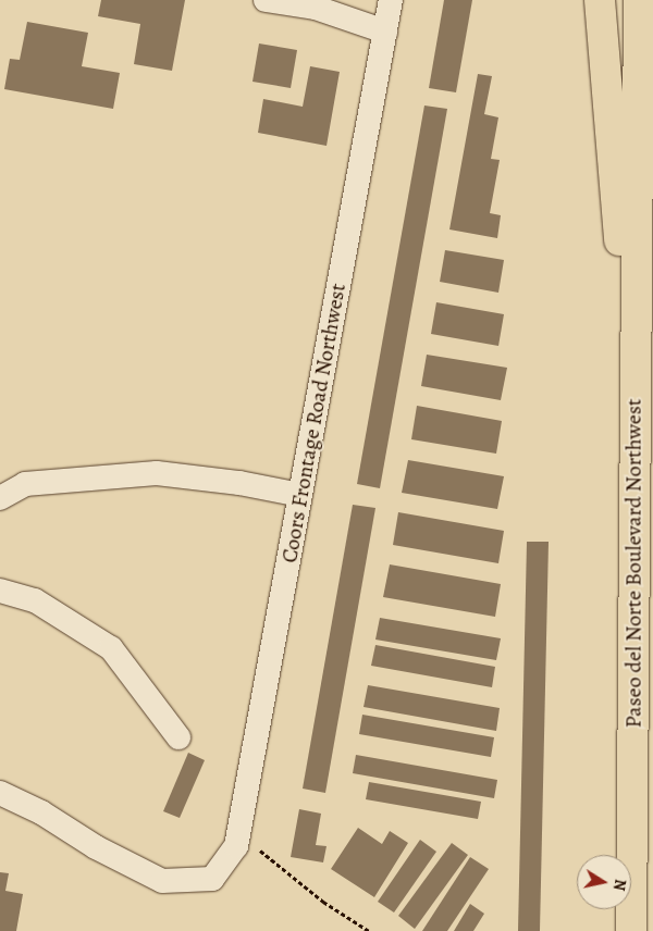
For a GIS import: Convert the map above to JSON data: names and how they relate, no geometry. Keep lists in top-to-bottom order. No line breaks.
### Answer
{"streets":{"highway":["Paseo del Norte Boulevard Northwest"],"street":["Coors Frontage Road Northwest"]},"north":"right"}
